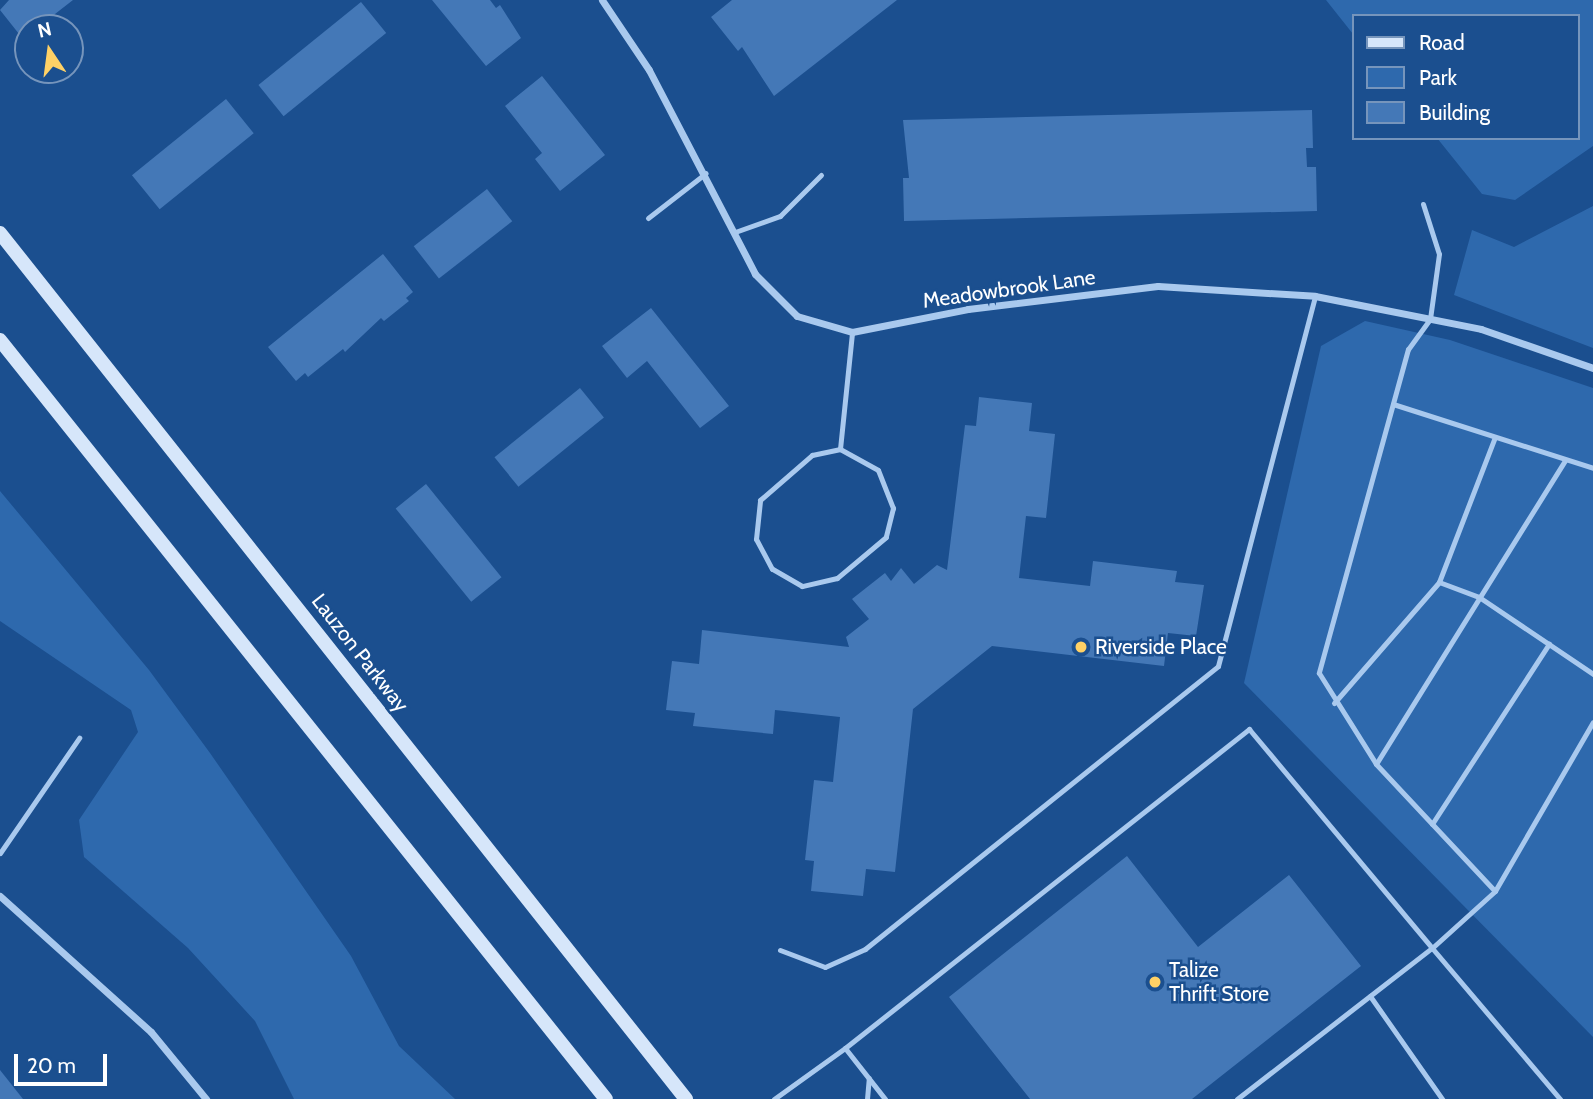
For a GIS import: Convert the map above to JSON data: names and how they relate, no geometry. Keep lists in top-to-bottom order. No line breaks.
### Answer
{"streets":{"main road":["Lauzon Parkway"],"street":["Meadowbrook Lane"]},"places":["Riverside Place","Talize Thrift Store"],"legend":["Road","Park","Building"],"scale_bar":"20 m","north":"top"}
